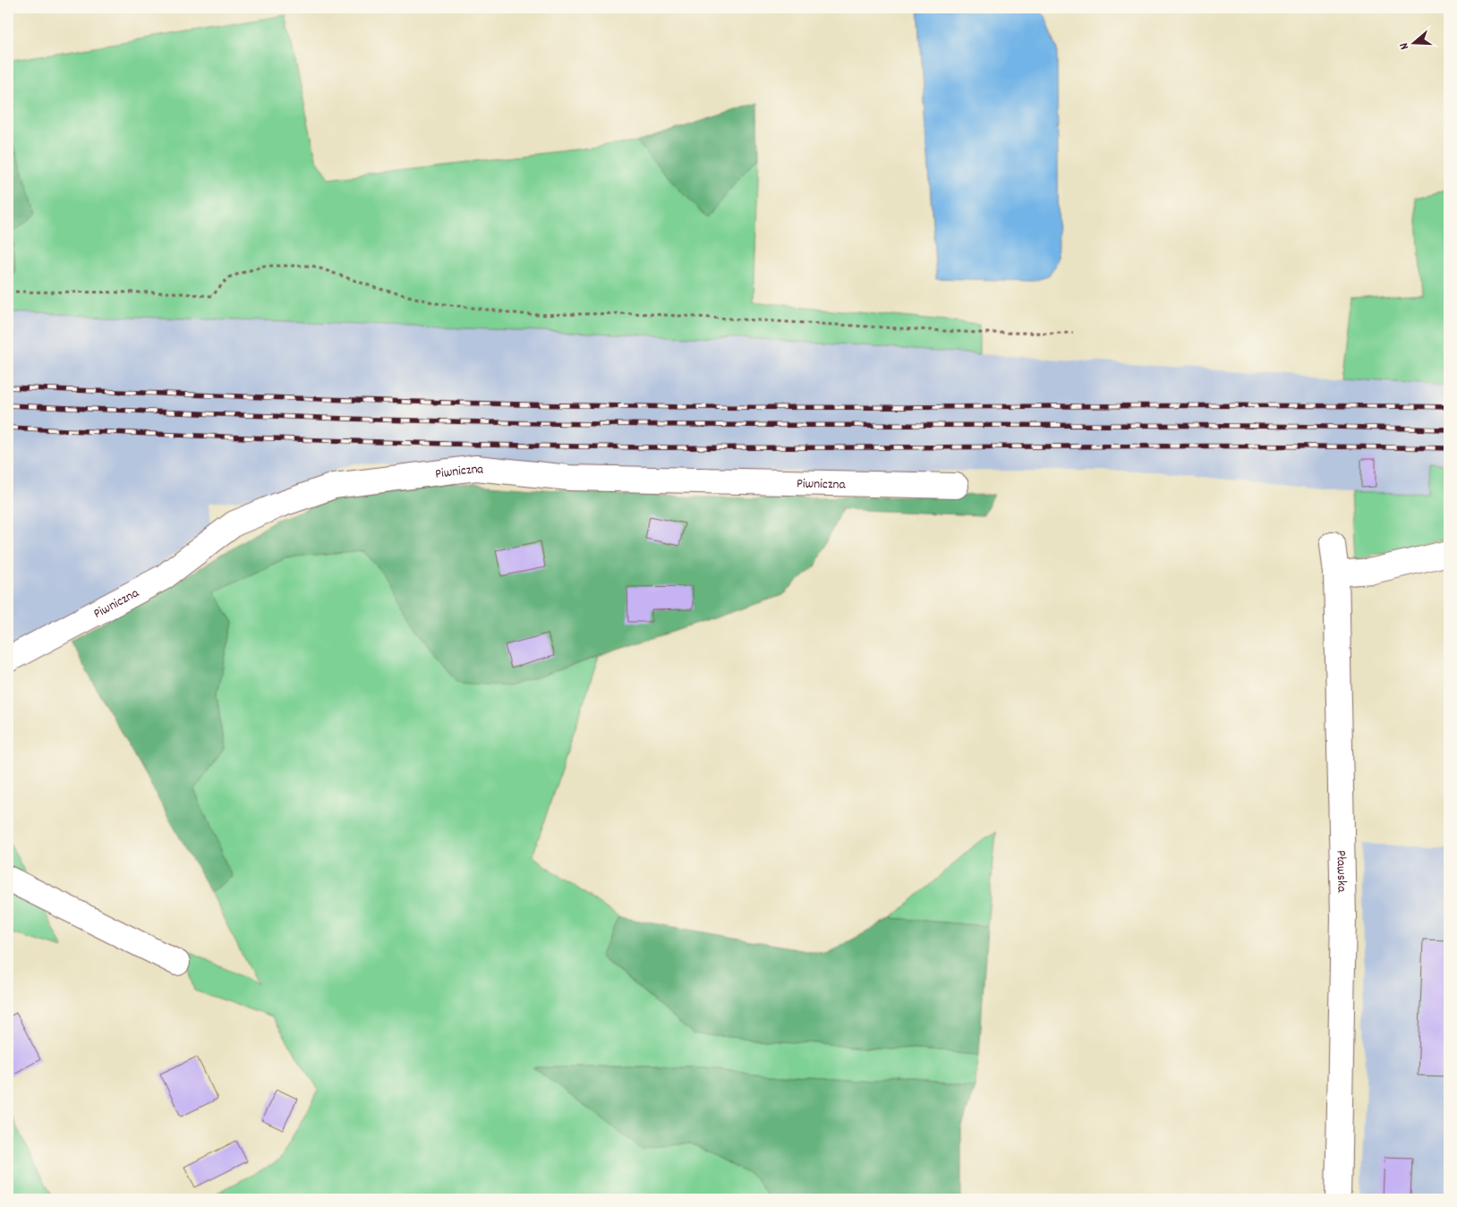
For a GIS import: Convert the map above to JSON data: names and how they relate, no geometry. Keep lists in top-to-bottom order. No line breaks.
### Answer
{"streets":{"street":["Piwniczna","Pławska"]},"north":"left"}
